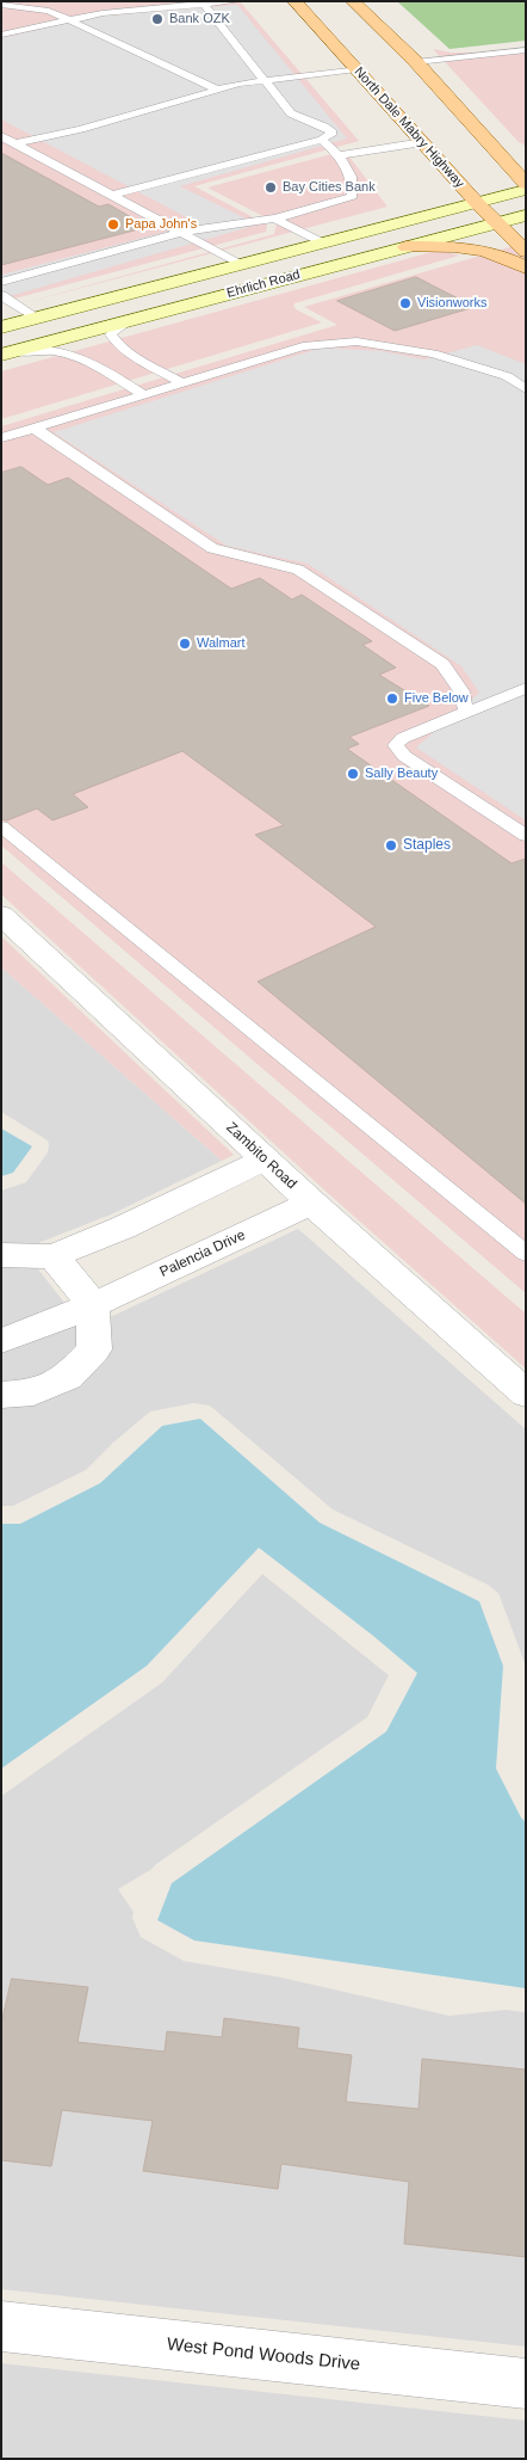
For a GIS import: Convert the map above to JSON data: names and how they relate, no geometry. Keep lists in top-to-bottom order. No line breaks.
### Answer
{"streets":{"main road":["North Dale Mabry Highway","Ehrlich Road"],"street":["Zambito Road","Palencia Drive","West Pond Woods Drive"]},"crossings":[["North Dale Mabry Highway","Ehrlich Road"],["Zambito Road","Palencia Drive"]],"places":["Bank OZK","Bay Cities Bank","Papa John's","Visionworks","Walmart","Five Below","Sally Beauty","Staples"]}
